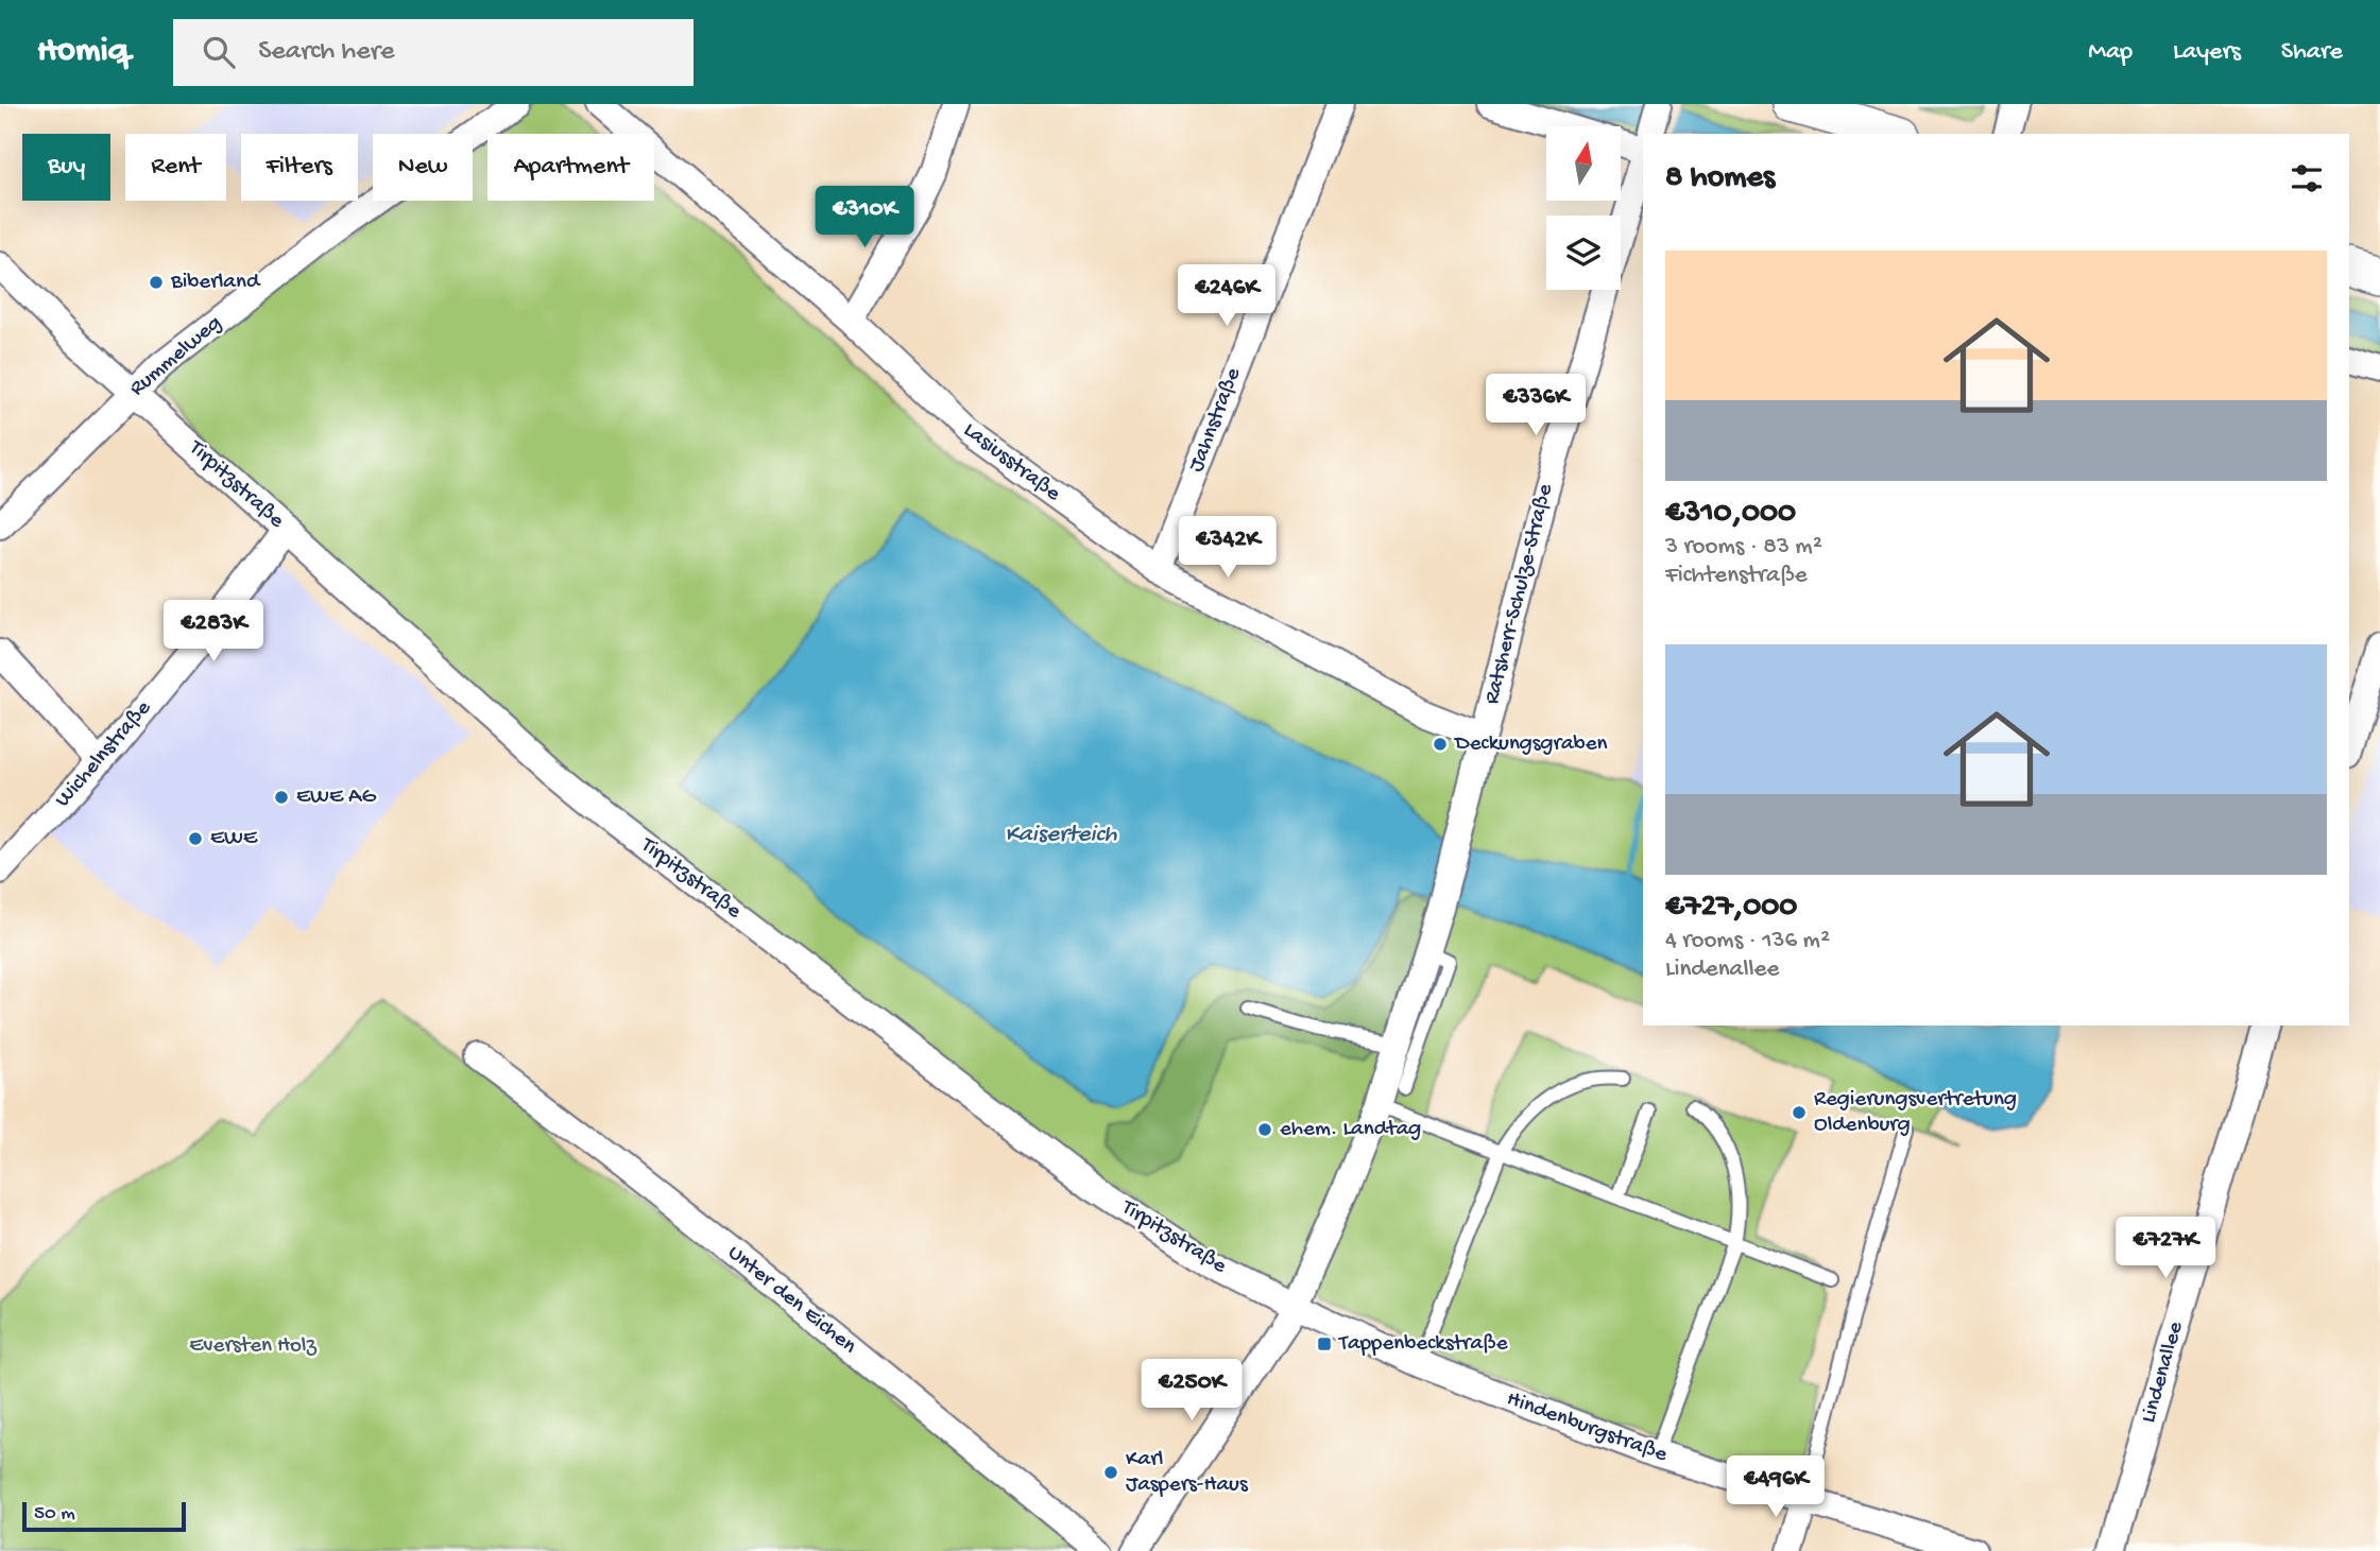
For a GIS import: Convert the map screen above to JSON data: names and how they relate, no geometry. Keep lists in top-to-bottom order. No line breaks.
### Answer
{"streets":{"street":["Rummelweg","Jahnstraße","Lasiusstraße","Tirpitzstraße","Ratsherr-Schulze-Straße","Wichelnstraße","Unter den Eichen","Lindenallee","Hindenburgstraße"]},"crossings":[["Rummelweg","Tirpitzstraße"],["Jahnstraße","Lasiusstraße"],["Lasiusstraße","Ratsherr-Schulze-Straße"],["Tirpitzstraße","Wichelnstraße"],["Tirpitzstraße","Hindenburgstraße"]],"water":["Kaiserteich"],"parks":["Eversten Holz"],"places":{"other":["Biberland","Deckungsgraben","EWE AG","EWE","Regierungsvertretung Oldenburg","ehem. Landtag","Karl Jaspers-Haus"],"transit":["Tappenbeckstraße"]},"scale_bar":"50 m","north":"top","page":{"header":"Homiq","search":"Search here","nav":["Map","Layers","Share"],"chip":["Buy","Rent","Filters","New","Apartment"],"heading":"8 homes","price":["€310K","€246K","€336K","€342K","€283K","€727K","€250K","€496K"],"list":[{"name":"€310,000","note":"3 rooms · 83 m² · Fichtenstraße"},{"name":"€727,000","note":"4 rooms · 136 m² · Lindenallee"}],"scale":"50 m"}}
